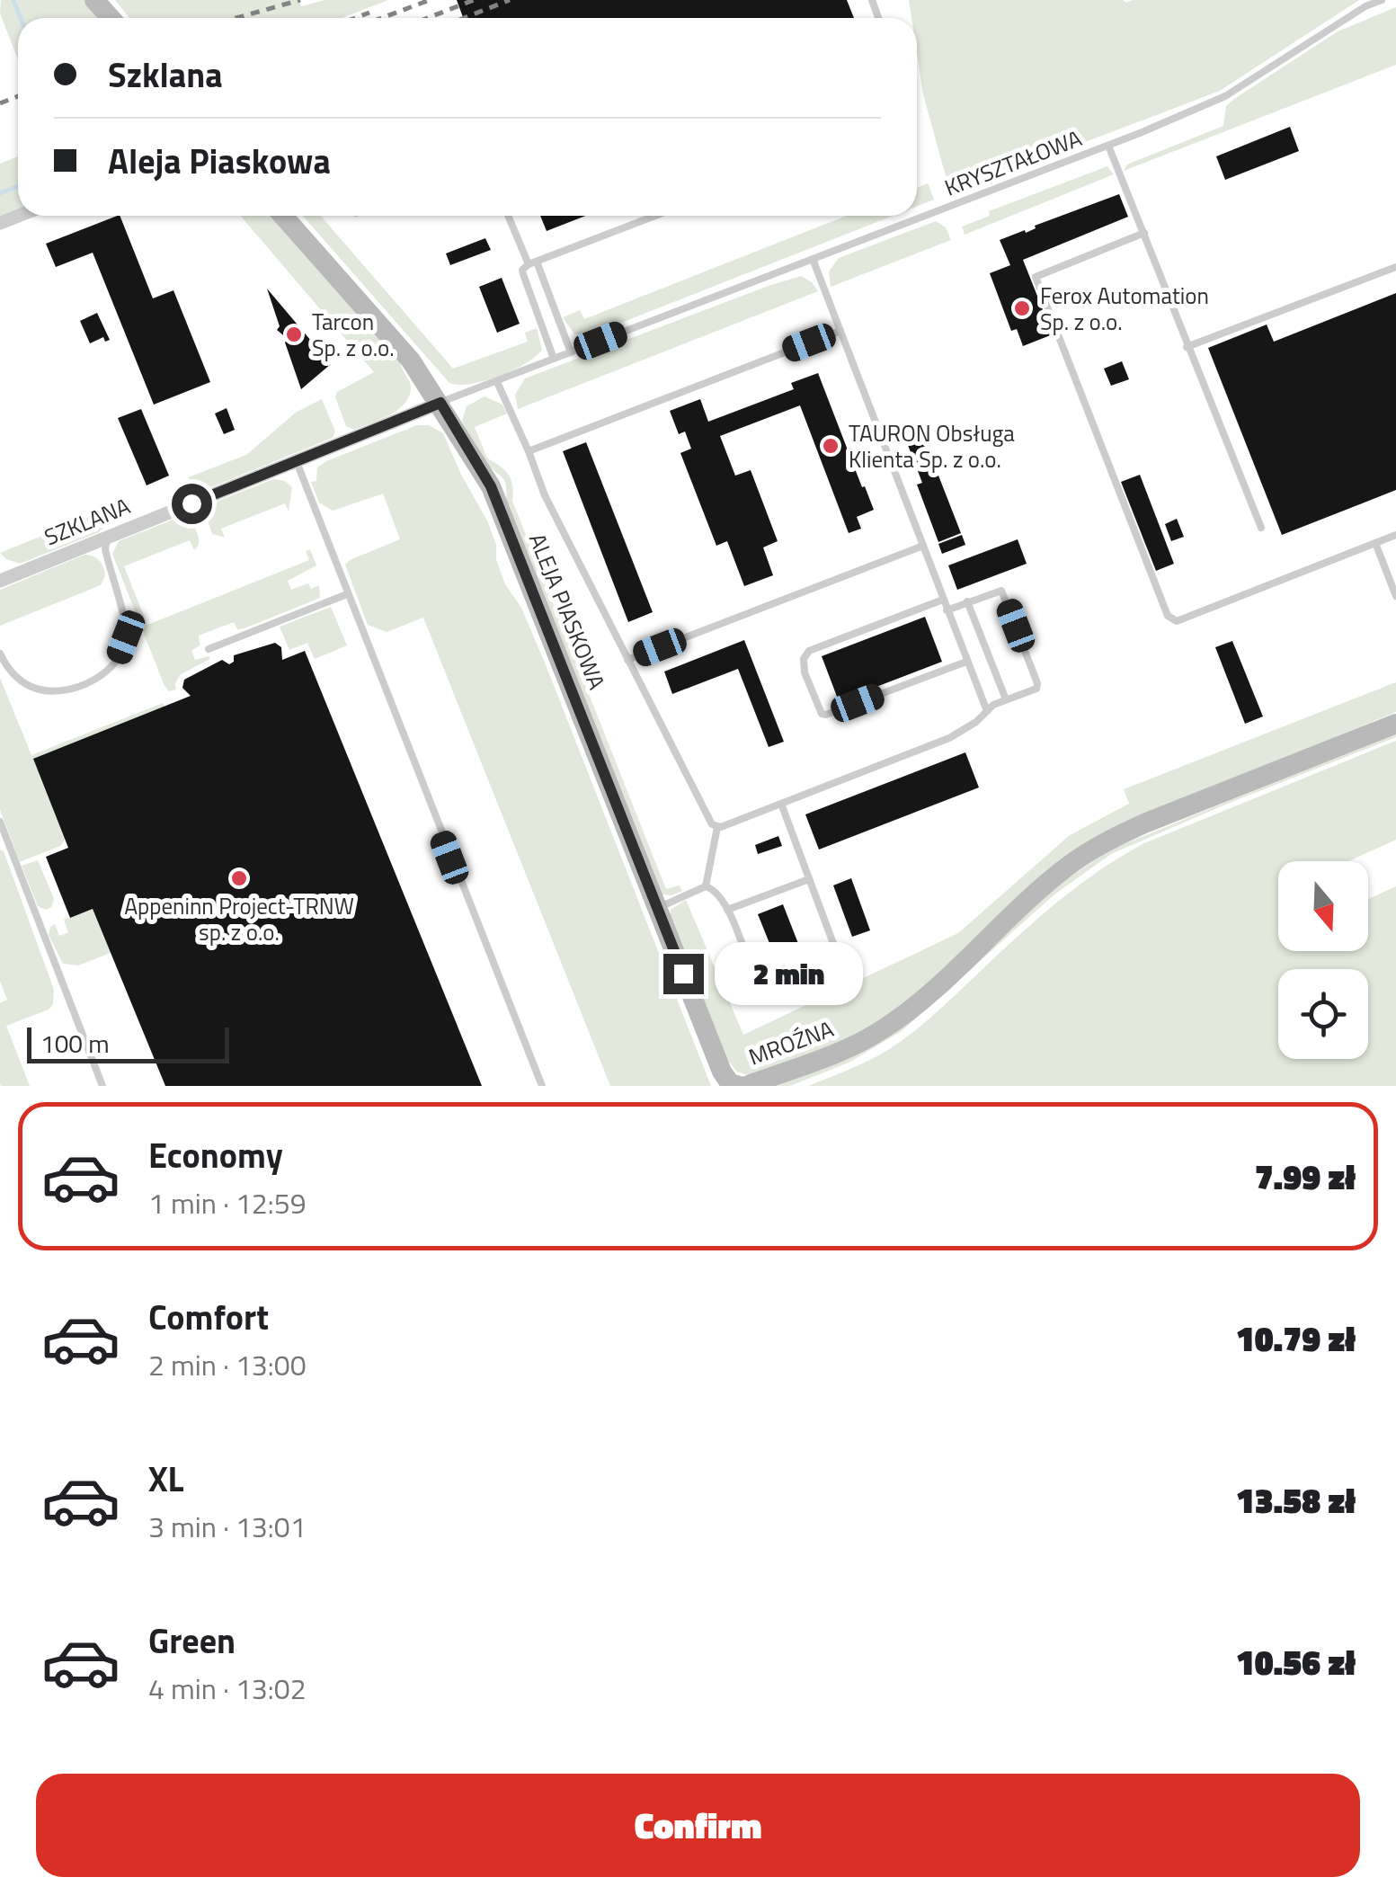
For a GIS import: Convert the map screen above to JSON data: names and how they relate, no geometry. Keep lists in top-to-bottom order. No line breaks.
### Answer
{"streets":{"main road":["ALEJA PIASKOWA","MROŹNA"],"street":["SZKLANA"],"lane":["KRYSZTAŁOWA"]},"crossings":[["KRYSZTAŁOWA","SZKLANA"],["KRYSZTAŁOWA","ALEJA PIASKOWA"],["SZKLANA","ALEJA PIASKOWA"],["ALEJA PIASKOWA","MROŹNA"]],"places":["Ferox Automation Sp. z o.o.","Tarcon Sp. z o.o.","TAURON Obsługa Klienta Sp. z o.o.","Appeninn Project-TRNW sp. z o.o."],"scale_bar":"100 m","north":"bottom","page":{"banner":["Szklana","Aleja Piaskowa"],"bubble":"2 min","scale":"100 m","list":[{"name":"Economy","note":"1 min · 12:59","value":"7.99 zł"},{"name":"Comfort","note":"2 min · 13:00","value":"10.79 zł"},{"name":"XL","note":"3 min · 13:01","value":"13.58 zł"},{"name":"Green","note":"4 min · 13:02","value":"10.56 zł"}],"buttons":"Confirm"}}
